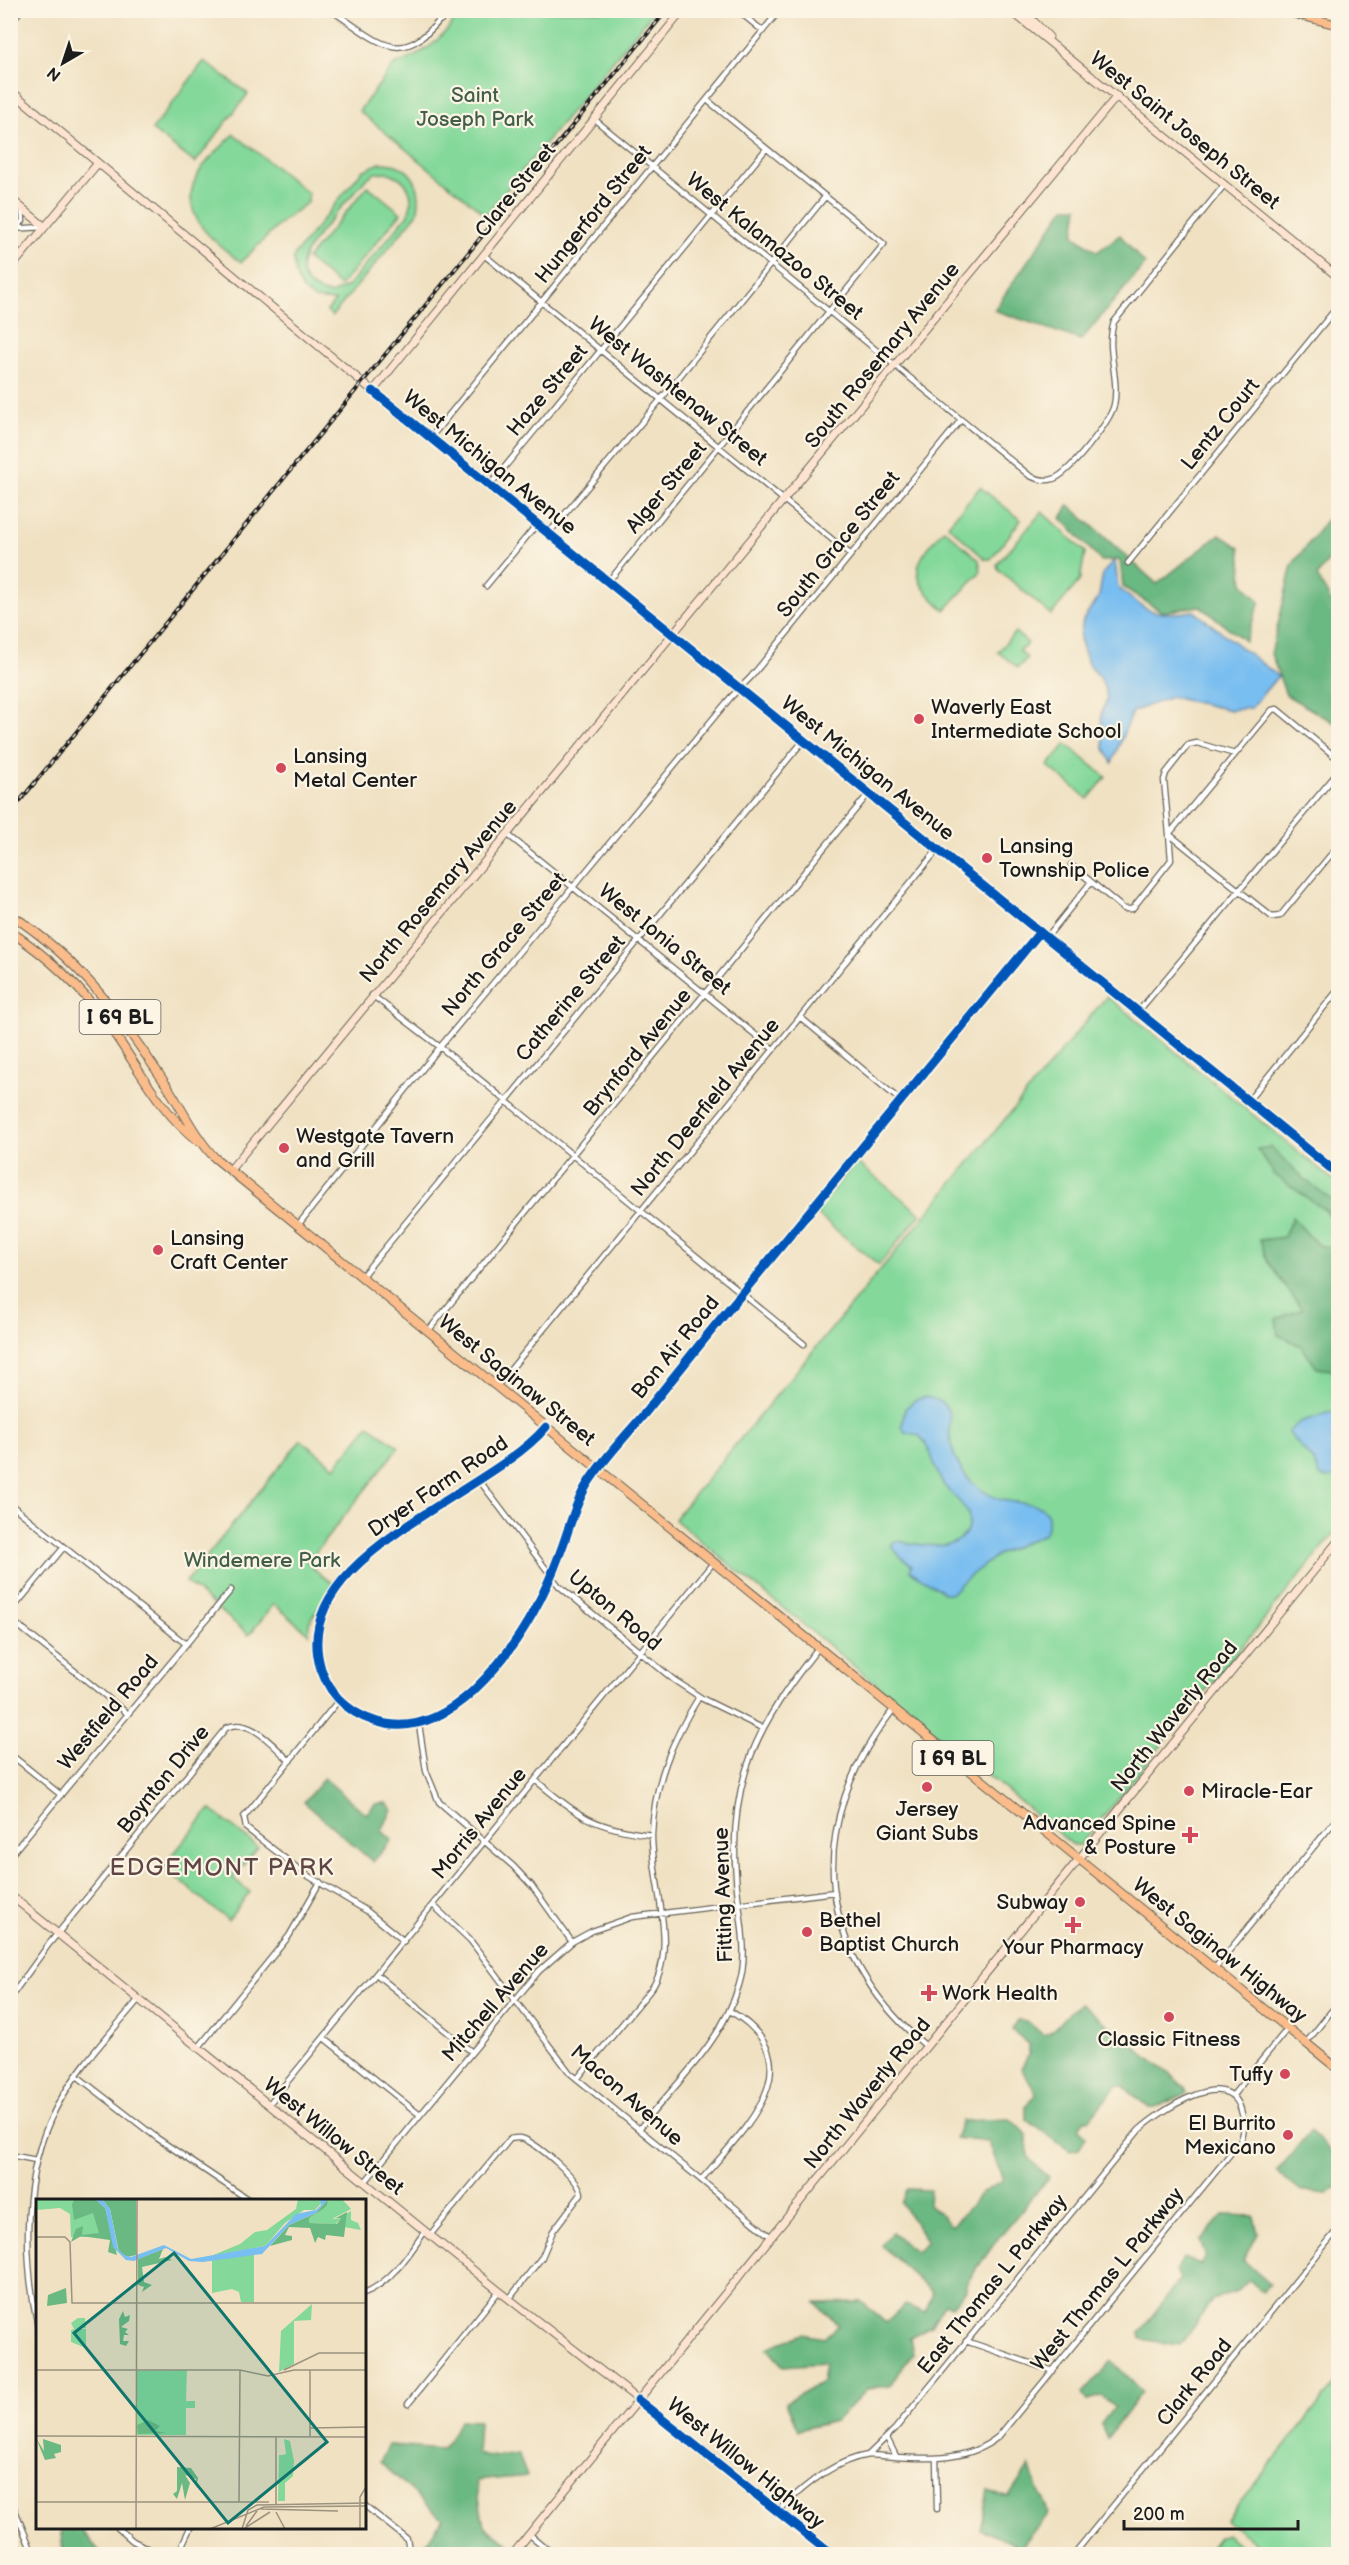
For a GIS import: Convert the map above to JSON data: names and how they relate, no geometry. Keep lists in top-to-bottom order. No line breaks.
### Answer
{"streets":{"main road":["I 69 BL","West Saginaw Street","West Saginaw Highway"],"street":["West Saint Joseph Street","Clare Street","Hungerford Street","West Kalamazoo Street","South Rosemary Avenue","Haze Street","West Washtenaw Street","Lentz Court","West Michigan Avenue","Alger Street","South Grace Street","North Rosemary Avenue","West Ionia Street","North Grace Street","Catherine Street","Brynford Avenue","North Deerfield Avenue","Bon Air Road","Dryer Farm Road","Upton Road","Westfield Road","North Waverly Road","Boynton Drive","Morris Avenue","Fitting Avenue","Mitchell Avenue","Macon Avenue","West Willow Street","West Thomas L Parkway","East Thomas L Parkway","Clark Road","West Willow Highway"]},"crossings":[["West Saint Joseph Street","West Kalamazoo Street"],["West Saint Joseph Street","South Rosemary Avenue"],["Clare Street","West Kalamazoo Street"],["Clare Street","West Washtenaw Street"],["Clare Street","West Michigan Avenue"],["Hungerford Street","West Kalamazoo Street"],["Hungerford Street","West Washtenaw Street"],["Hungerford Street","West Michigan Avenue"],["West Kalamazoo Street","South Rosemary Avenue"],["West Kalamazoo Street","Haze Street"],["West Kalamazoo Street","Alger Street"],["West Kalamazoo Street","South Grace Street"],["South Rosemary Avenue","West Washtenaw Street"],["South Rosemary Avenue","West Michigan Avenue"],["South Rosemary Avenue","North Rosemary Avenue"],["Haze Street","West Washtenaw Street"],["Haze Street","West Michigan Avenue"],["West Washtenaw Street","Alger Street"],["West Washtenaw Street","South Grace Street"],["West Michigan Avenue","Alger Street"],["West Michigan Avenue","South Grace Street"],["West Michigan Avenue","North Rosemary Avenue"],["West Michigan Avenue","North Grace Street"],["West Michigan Avenue","Catherine Street"],["West Michigan Avenue","Brynford Avenue"],["West Michigan Avenue","North Deerfield Avenue"],["West Michigan Avenue","Bon Air Road"],["South Grace Street","North Grace Street"],["North Rosemary Avenue","West Ionia Street"],["North Rosemary Avenue","West Saginaw Street"],["West Ionia Street","North Grace Street"],["West Ionia Street","Catherine Street"],["West Ionia Street","Brynford Avenue"],["West Ionia Street","North Deerfield Avenue"],["North Grace Street","West Saginaw Street"],["Catherine Street","West Saginaw Street"],["I 69 BL","West Saginaw Street"],["Brynford Avenue","West Saginaw Street"],["North Deerfield Avenue","West Saginaw Street"],["Bon Air Road","West Saginaw Street"],["Bon Air Road","Dryer Farm Road"],["Bon Air Road","Upton Road"],["West Saginaw Street","Dryer Farm Road"],["West Saginaw Street","North Waverly Road"],["West Saginaw Street","Morris Avenue"],["West Saginaw Street","Fitting Avenue"],["West Saginaw Street","West Saginaw Highway"],["Dryer Farm Road","Upton Road"],["Upton Road","Morris Avenue"],["Upton Road","Fitting Avenue"],["North Waverly Road","West Saginaw Highway"],["North Waverly Road","Macon Avenue"],["North Waverly Road","West Willow Street"],["North Waverly Road","West Willow Highway"],["Boynton Drive","West Willow Street"],["Morris Avenue","Macon Avenue"],["Morris Avenue","West Willow Street"],["Fitting Avenue","Mitchell Avenue"],["Fitting Avenue","Macon Avenue"],["Mitchell Avenue","Macon Avenue"],["Mitchell Avenue","West Willow Street"],["West Willow Street","West Willow Highway"],["West Thomas L Parkway","East Thomas L Parkway"],["East Thomas L Parkway","West Willow Highway"]],"districts":["EDGEMONT PARK"],"parks":["Saint Joseph Park","Windemere Park"],"places":{"other":["Waverly East Intermediate School","Lansing Metal Center","Lansing Township Police","Westgate Tavern and Grill","Lansing Craft Center","Jersey Giant Subs","Miracle-Ear","Subway","Bethel Baptist Church","Classic Fitness","Tuffy","El Burrito Mexicano"],"health":["Advanced Spine & Posture","Your Pharmacy","Work Health"]},"scale_bar":"200 m","north":"bottom left"}
